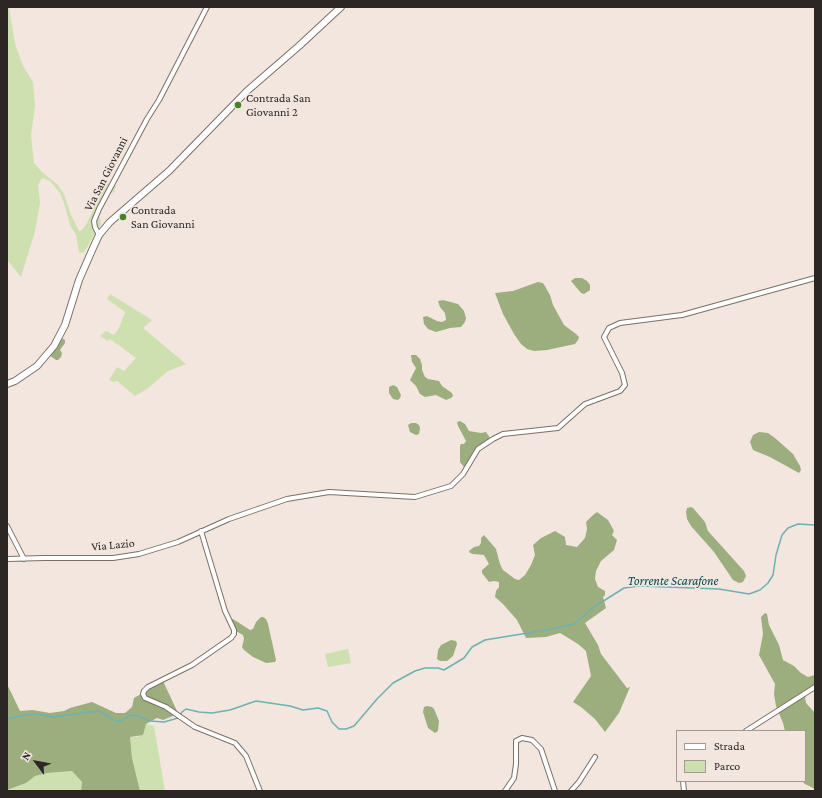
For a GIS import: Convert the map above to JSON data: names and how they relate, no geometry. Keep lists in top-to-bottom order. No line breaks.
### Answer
{"streets":{"street":["Via San Giovanni","Via Lazio"]},"water":["Torrente Scarafone"],"places":["Contrada San Giovanni 2","Contrada San Giovanni"],"legend":["Strada","Parco"],"north":"top left"}
